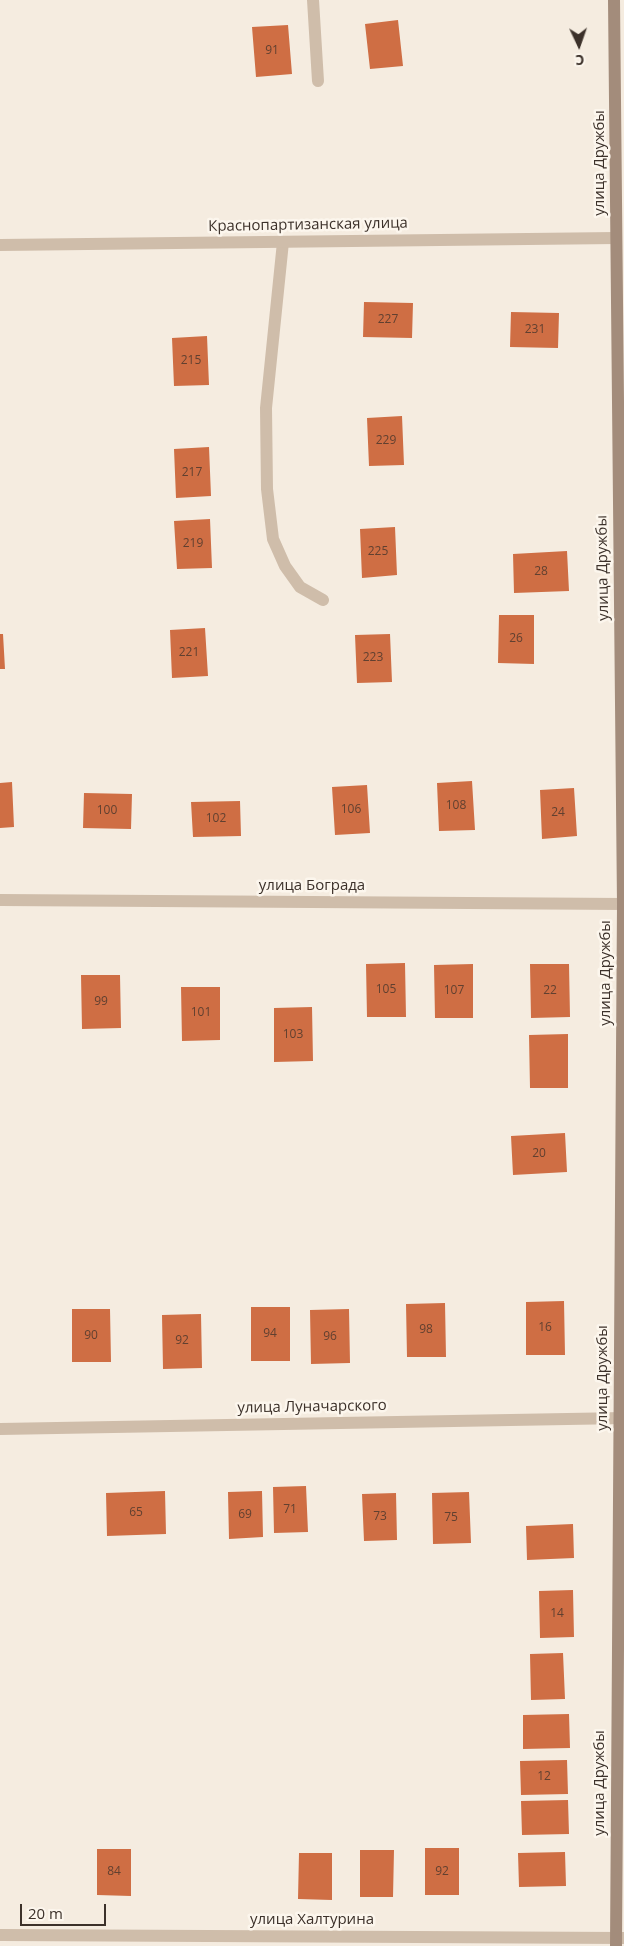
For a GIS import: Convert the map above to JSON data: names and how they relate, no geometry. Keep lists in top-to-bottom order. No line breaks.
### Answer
{"streets":{"street":["улица Дружбы","Краснопартизанская улица","улица Бограда","улица Луначарского","улица Халтурина"]},"crossings":[["улица Дружбы","Краснопартизанская улица"],["улица Дружбы","улица Бограда"],["улица Дружбы","улица Луначарского"],["улица Дружбы","улица Халтурина"]],"house_numbers":["91","227","231","215","229","217","219","225","28","26","221","223","108","106","100","24","102","105","107","22","99","101","103","20","16","98","94","90","96","92","71","65","69","73","75","14","12","84","92"],"scale_bar":"20 m","north":"bottom"}
